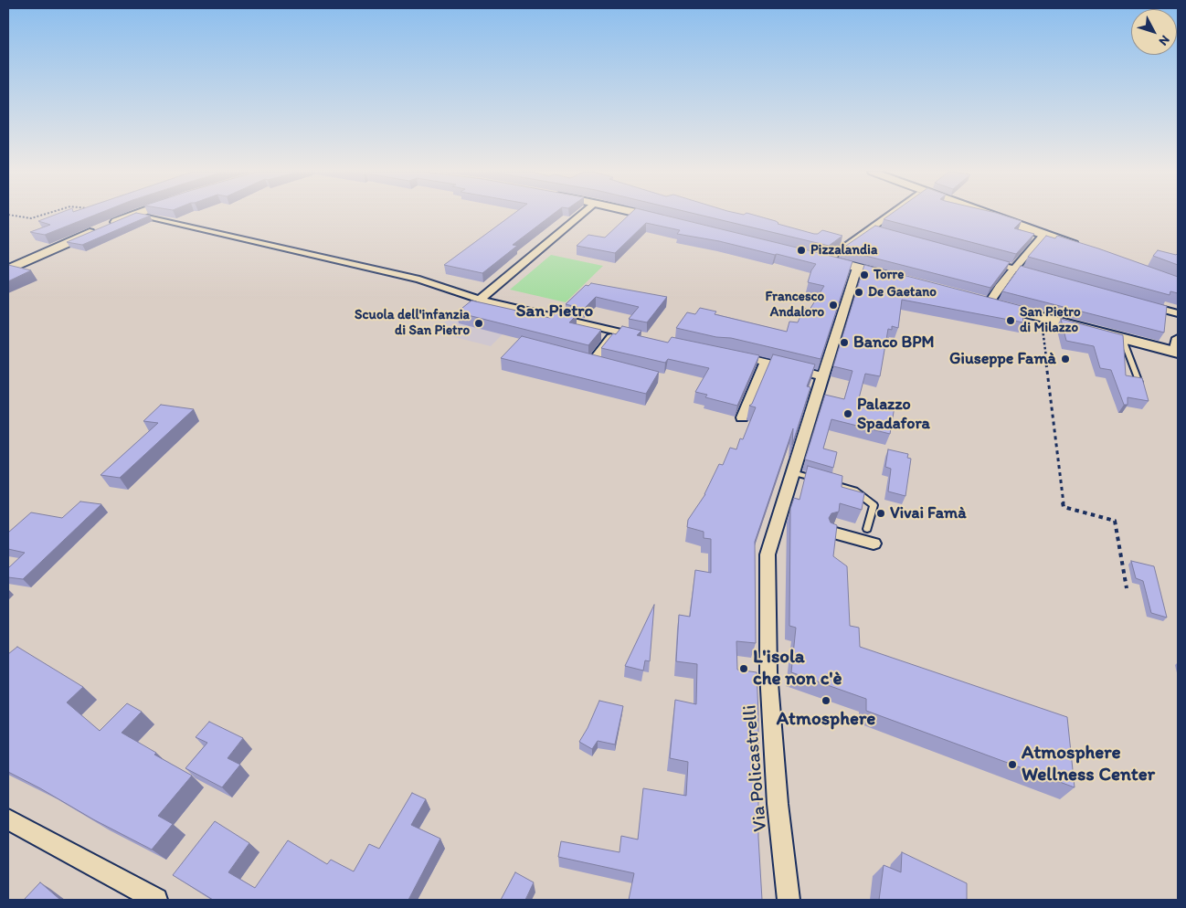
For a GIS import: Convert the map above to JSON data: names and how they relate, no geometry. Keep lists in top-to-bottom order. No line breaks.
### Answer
{"streets":{"street":["Via Policastrelli"]},"districts":["San Pietro"],"places":["Pizzalandia","Torre","De Gaetano","Francesco Andaloro","San Pietro di Milazzo","Scuola dell'infanzia di San Pietro","Banco BPM","Giuseppe Famà","Palazzo Spadafora","Vivai Famà","L'isola che non c'è","Atmosphere","Atmosphere Wellness Center"],"north":"bottom right"}
